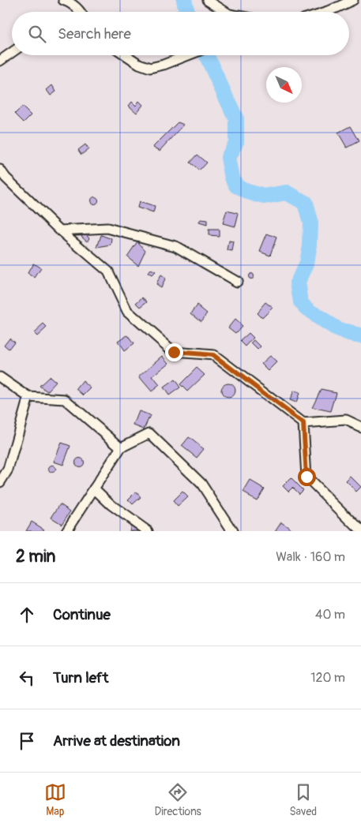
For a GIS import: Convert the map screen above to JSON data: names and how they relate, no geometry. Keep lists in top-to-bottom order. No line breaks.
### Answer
{"north":"bottom right","page":{"search":"Search here","heading":["2 min","Walk · 160 m"],"list":[["Continue","40 m"],["Turn left","120 m"],"Arrive at destination"],"nav":["Map","Directions","Saved"]}}
